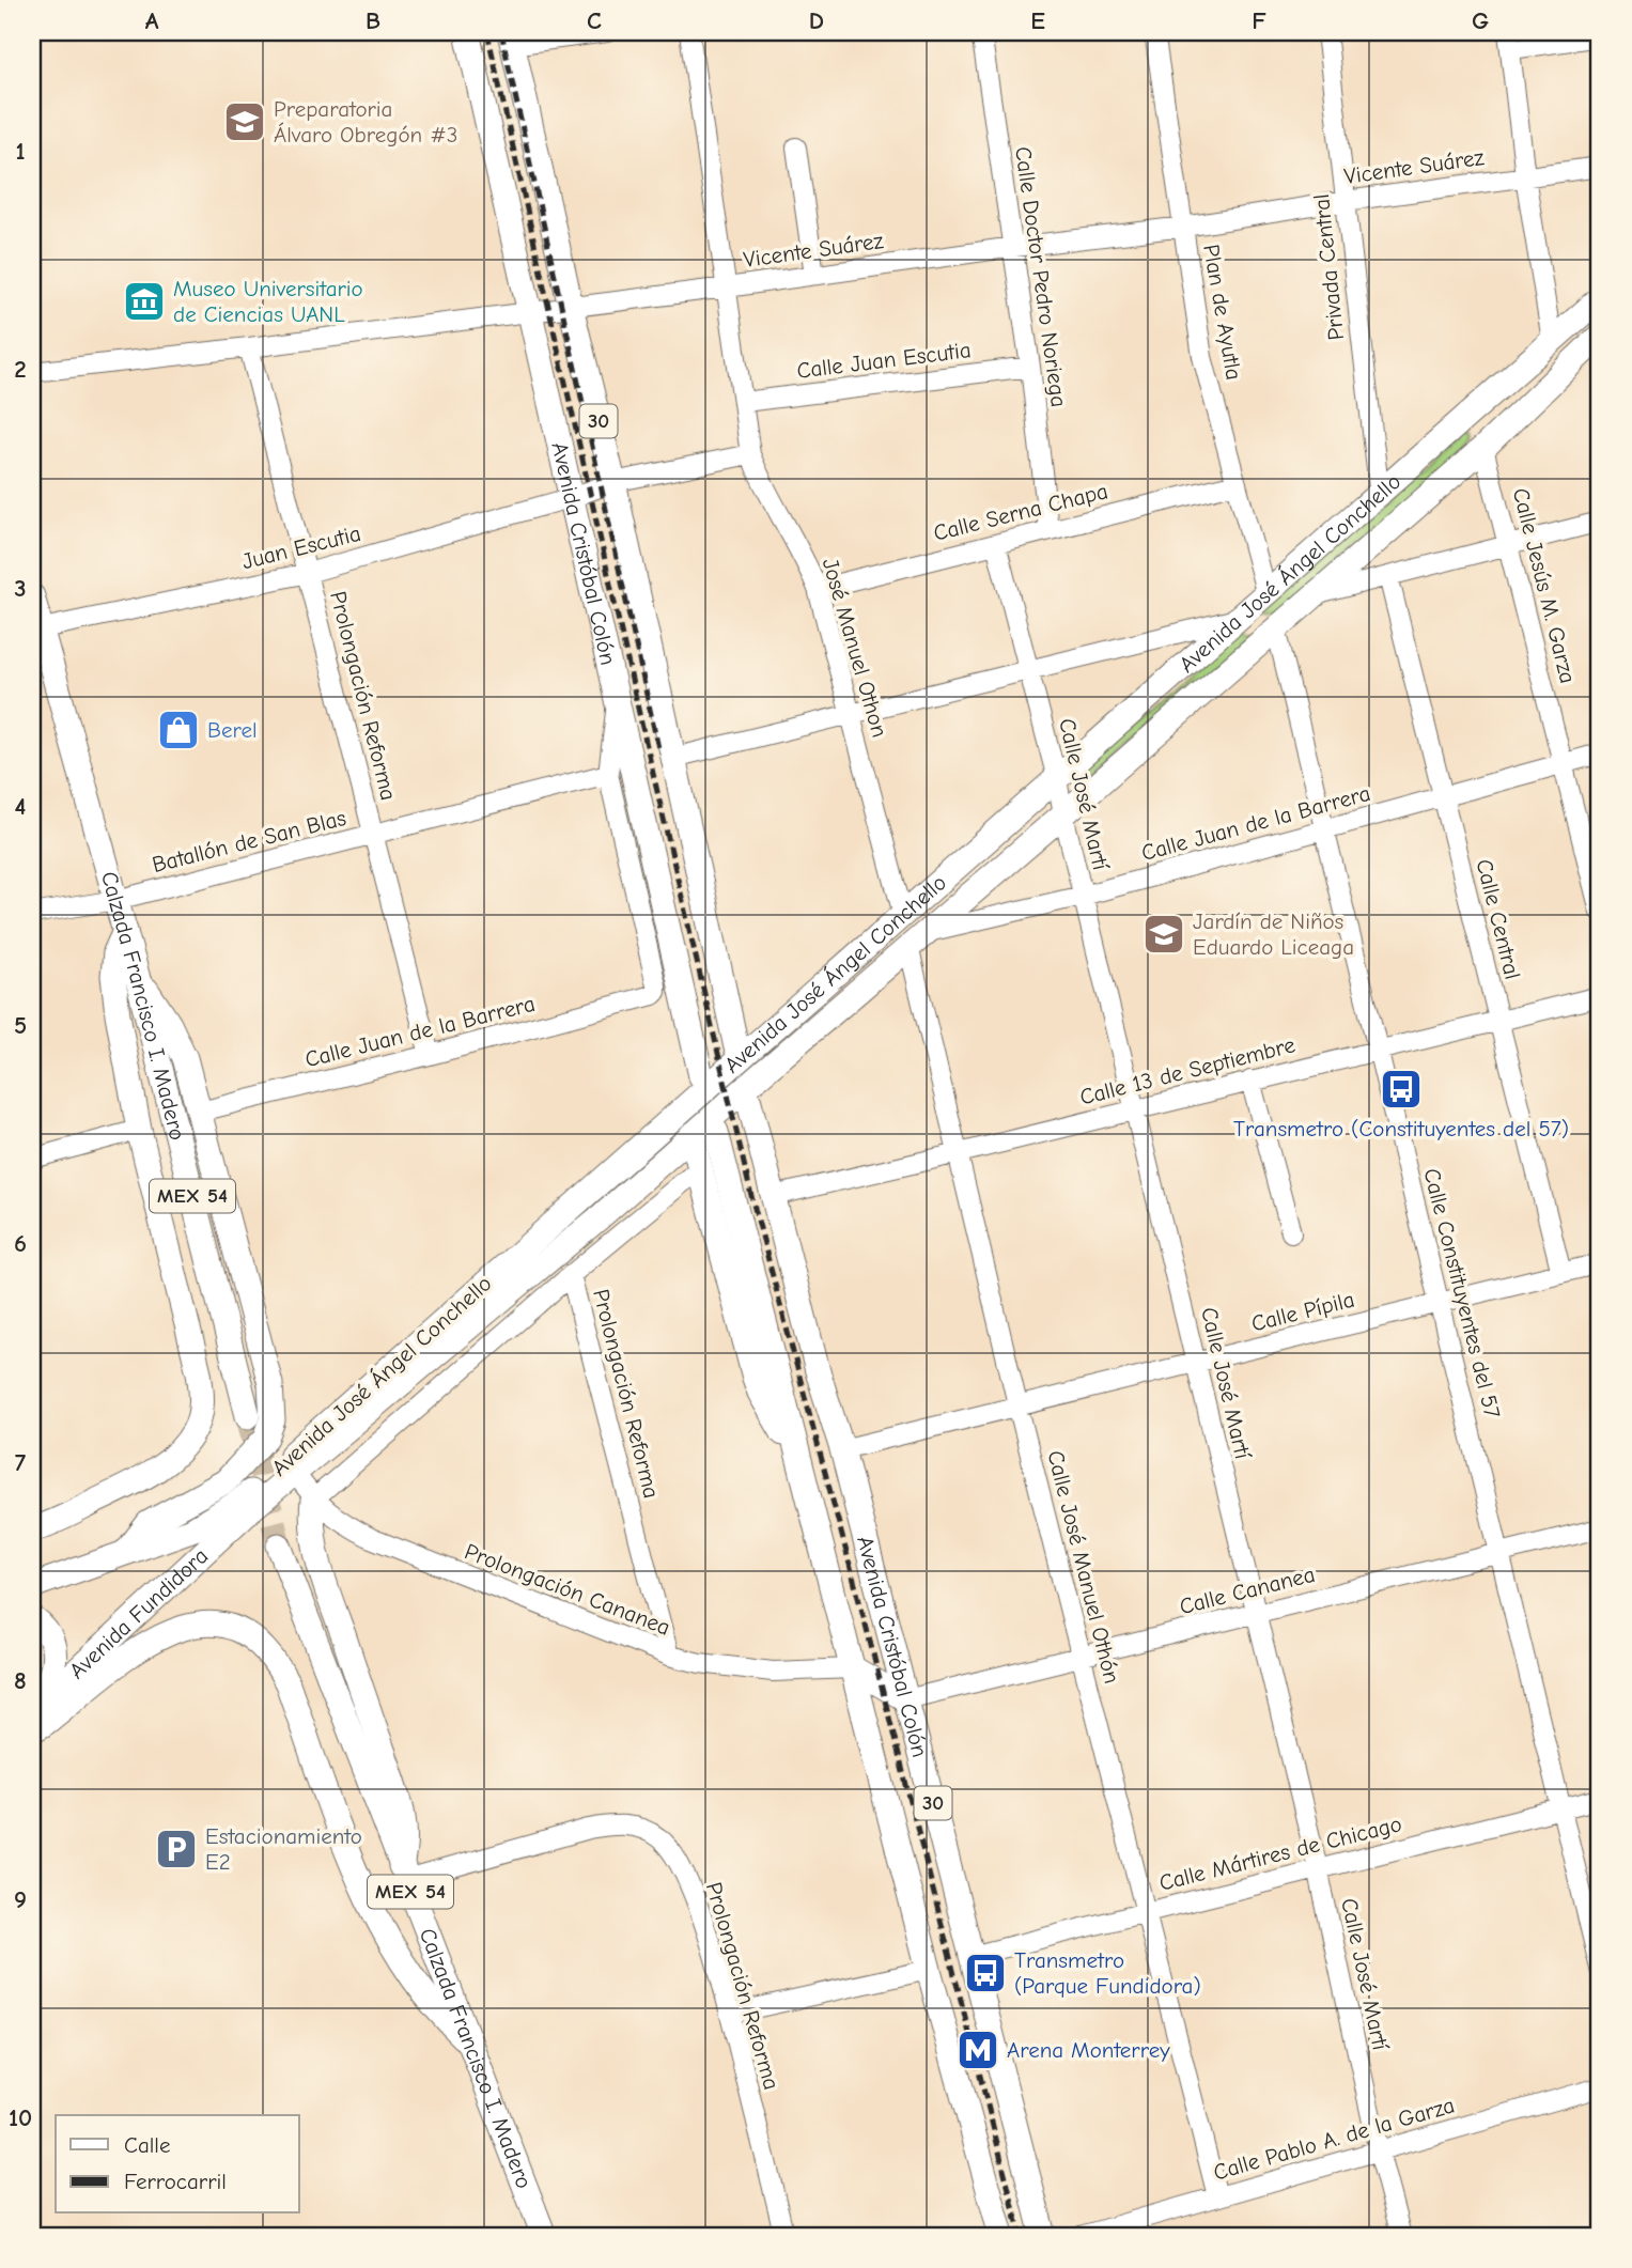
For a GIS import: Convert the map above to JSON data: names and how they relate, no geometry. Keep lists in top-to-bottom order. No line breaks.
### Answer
{"streets":{"main road":["30","Avenida Cristóbal Colón","Avenida José Ángel Conchello","Calzada Francisco I. Madero","MEX 54","Avenida Fundidora"],"street":["Vicente Suárez","Privada Central","Calle Doctor Pedro Noriega","Plan de Ayutla","Calle Juan Escutia","Calle Serna Chapa","Juan Escutia","Calle Jesús M. Garza","José Manuel Othon","Prolongación Reforma","Calle José Martí","Calle Juan de la Barrera","Batallón de San Blas","Calle Central","Calle 13 de Septiembre","Calle Constituyentes del 57","Calle Pípila","Calle José Manuel Othón","Prolongación Cananea","Calle Cananea","Calle Mártires de Chicago","Calle Pablo A. de la Garza"]},"crossings":[["Vicente Suárez","Privada Central"],["Vicente Suárez","Calle Doctor Pedro Noriega"],["Vicente Suárez","Plan de Ayutla"],["Vicente Suárez","Avenida Cristóbal Colón"],["Vicente Suárez","José Manuel Othon"],["Vicente Suárez","Prolongación Reforma"],["Privada Central","Avenida José Ángel Conchello"],["Calle Doctor Pedro Noriega","Calle Juan Escutia"],["Calle Doctor Pedro Noriega","Calle Serna Chapa"],["Plan de Ayutla","Calle Serna Chapa"],["Plan de Ayutla","Avenida José Ángel Conchello"],["Calle Juan Escutia","José Manuel Othon"],["Calle Serna Chapa","José Manuel Othon"],["Calle Serna Chapa","Calle José Martí"],["Juan Escutia","Avenida Cristóbal Colón"],["Juan Escutia","Prolongación Reforma"],["Juan Escutia","Calzada Francisco I. Madero"],["Avenida Cristóbal Colón","Avenida José Ángel Conchello"],["Avenida Cristóbal Colón","Calle Pípila"],["Avenida Cristóbal Colón","Prolongación Cananea"],["Avenida Cristóbal Colón","Calle Cananea"],["Avenida Cristóbal Colón","Calle Mártires de Chicago"],["Avenida José Ángel Conchello","Calle Jesús M. Garza"],["Avenida José Ángel Conchello","José Manuel Othon"],["Avenida José Ángel Conchello","Calle José Martí"],["Avenida José Ángel Conchello","Calle Juan de la Barrera"],["Avenida José Ángel Conchello","Calle Constituyentes del 57"],["Avenida José Ángel Conchello","Calle José Manuel Othón"],["Avenida José Ángel Conchello","Prolongación Cananea"],["Avenida José Ángel Conchello","Avenida Fundidora"],["Calle Jesús M. Garza","Calle Juan de la Barrera"],["Prolongación Reforma","Calle Juan de la Barrera"],["Prolongación Reforma","Batallón de San Blas"],["Prolongación Reforma","Calzada Francisco I. Madero"],["Prolongación Reforma","Prolongación Cananea"],["Calle José Martí","Calle Juan de la Barrera"],["Calle José Martí","Calle 13 de Septiembre"],["Calle José Martí","Calle Pípila"],["Calle José Martí","Calle Cananea"],["Calle José Martí","Calle Mártires de Chicago"],["Calle José Martí","Calle Pablo A. de la Garza"],["Calle Juan de la Barrera","Batallón de San Blas"],["Calle Juan de la Barrera","Calle Central"],["Calle Juan de la Barrera","Calle Constituyentes del 57"],["Calle Juan de la Barrera","Calle José Manuel Othón"],["Batallón de San Blas","Calzada Francisco I. Madero"],["Calle Central","Calle 13 de Septiembre"],["Calle Central","Calle Pípila"],["Calle 13 de Septiembre","Calle Constituyentes del 57"],["Calle 13 de Septiembre","Calle José Manuel Othón"],["Calle Constituyentes del 57","Calle Pípila"],["Calle Constituyentes del 57","Calle Cananea"],["Calle Constituyentes del 57","Calle Mártires de Chicago"],["Calle Pípila","Calle José Manuel Othón"],["Calle José Manuel Othón","Calle Cananea"],["Calle José Manuel Othón","Calle Mártires de Chicago"],["Calle José Manuel Othón","Calle Pablo A. de la Garza"]],"places":{"school or university":["Preparatoria Álvaro Obregón #3","Jardín de Niños Eduardo Liceaga"],"museum":["Museo Universitario de Ciencias UANL"],"shop":["Berel"],"bus stop":["Transmetro (Constituyentes del 57)","Transmetro (Parque Fundidora)"],"parking":["Estacionamiento E2"],"metro station":["Arena Monterrey"]},"legend":["Calle","Ferrocarril"],"grid":{"columns":["A","B","C","D","E","F","G"],"rows":["1","2","3","4","5","6","7","8","9","10"]}}
